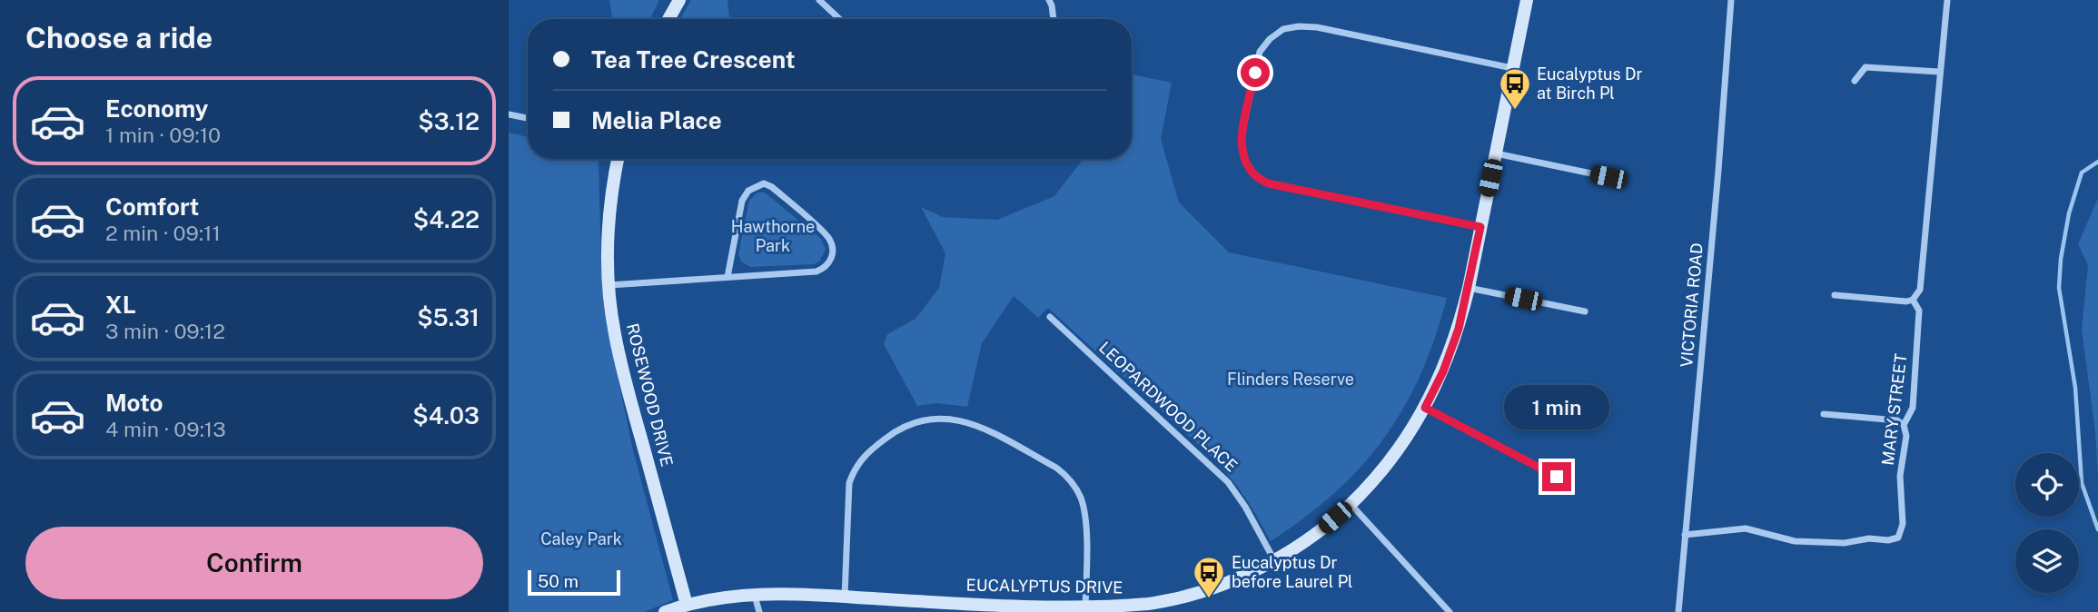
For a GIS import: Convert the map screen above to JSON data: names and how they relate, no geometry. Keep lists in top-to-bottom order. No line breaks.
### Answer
{"streets":{"street":["VICTORIA ROAD","ROSEWOOD DRIVE","LEOPARDWOOD PLACE","MARY STREET","EUCALYPTUS DRIVE"]},"crossings":[["VICTORIA ROAD","MARY STREET"],["ROSEWOOD DRIVE","EUCALYPTUS DRIVE"],["LEOPARDWOOD PLACE","EUCALYPTUS DRIVE"]],"parks":["Hawthorne Park","Flinders Reserve","Caley Park"],"places":{"bus stop":["Eucalyptus Dr at Birch Pl","Eucalyptus Dr before Laurel Pl"]},"scale_bar":"50 m","page":{"heading":"Choose a ride","banner":["Tea Tree Crescent","Melia Place"],"list":[{"name":"Economy","note":"1 min · 09:10","value":"$3.12"},{"name":"Comfort","note":"2 min · 09:11","value":"$4.22"},{"name":"XL","note":"3 min · 09:12","value":"$5.31"},{"name":"Moto","note":"4 min · 09:13","value":"$4.03"}],"bubble":"1 min","buttons":"Confirm","scale":"50 m"}}
